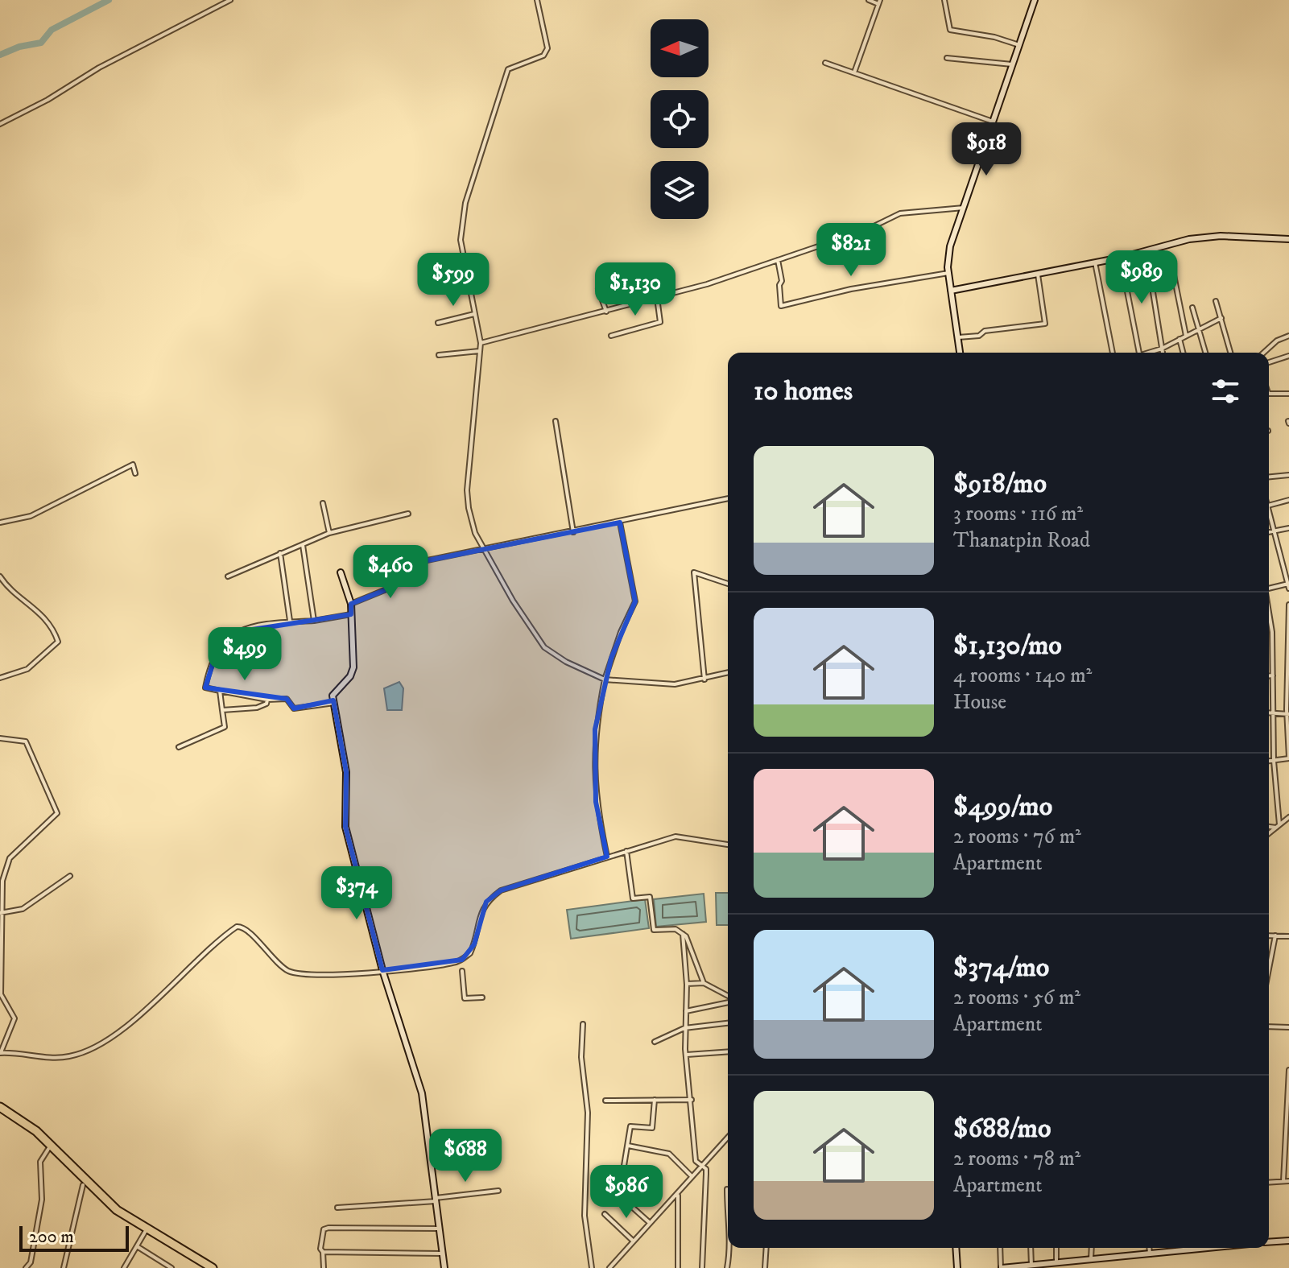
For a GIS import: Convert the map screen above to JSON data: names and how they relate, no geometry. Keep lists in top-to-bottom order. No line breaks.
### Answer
{"scale_bar":"200 m","north":"left","page":{"price":["$918","$821","$989","$599","$1,130","$460","$499","$374","$688","$986"],"heading":"10 homes","list":[{"name":"$918/mo","note":"3 rooms · 116 m² · Thanatpin Road"},{"name":"$1,130/mo","note":"4 rooms · 140 m² · House"},{"name":"$499/mo","note":"2 rooms · 76 m² · Apartment"},{"name":"$374/mo","note":"2 rooms · 56 m² · Apartment"},{"name":"$688/mo","note":"2 rooms · 78 m² · Apartment"}],"scale":"200 m"}}
